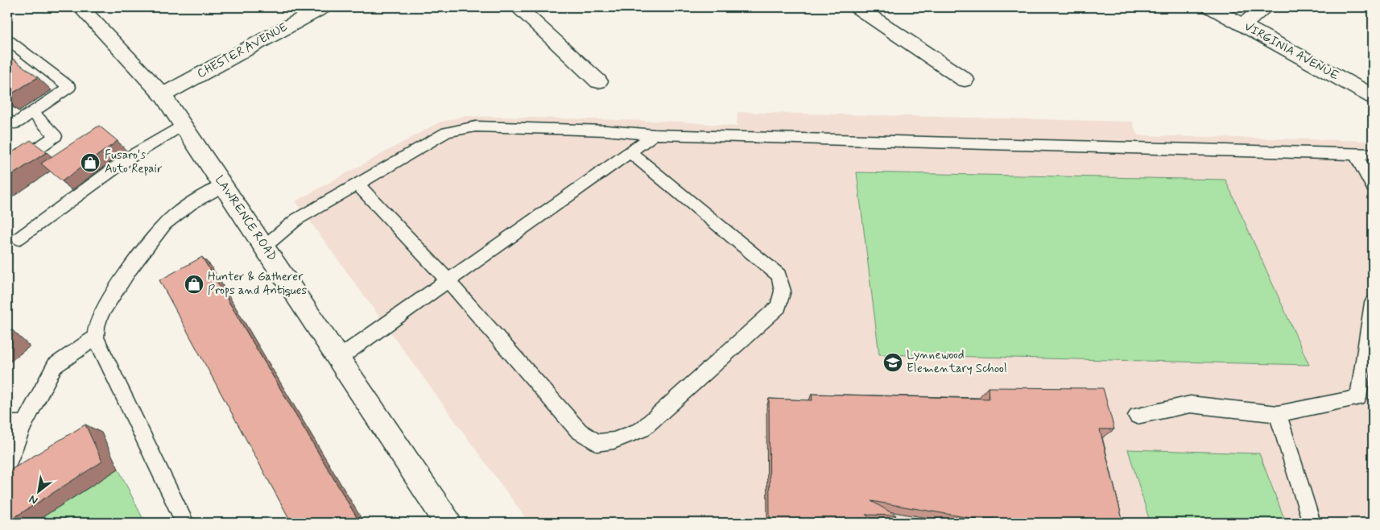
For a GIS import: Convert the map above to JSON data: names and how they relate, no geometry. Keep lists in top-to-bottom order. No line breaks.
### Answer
{"streets":{"street":["CHESTER AVENUE","VIRGINIA AVENUE","LAWRENCE ROAD"]},"crossings":[["CHESTER AVENUE","LAWRENCE ROAD"]],"places":{"shop":["Fusaro's Auto Repair","Hunter & Gatherer Props and Antiques"],"school or university":["Lynnewood Elementary School"]},"north":"bottom left"}
